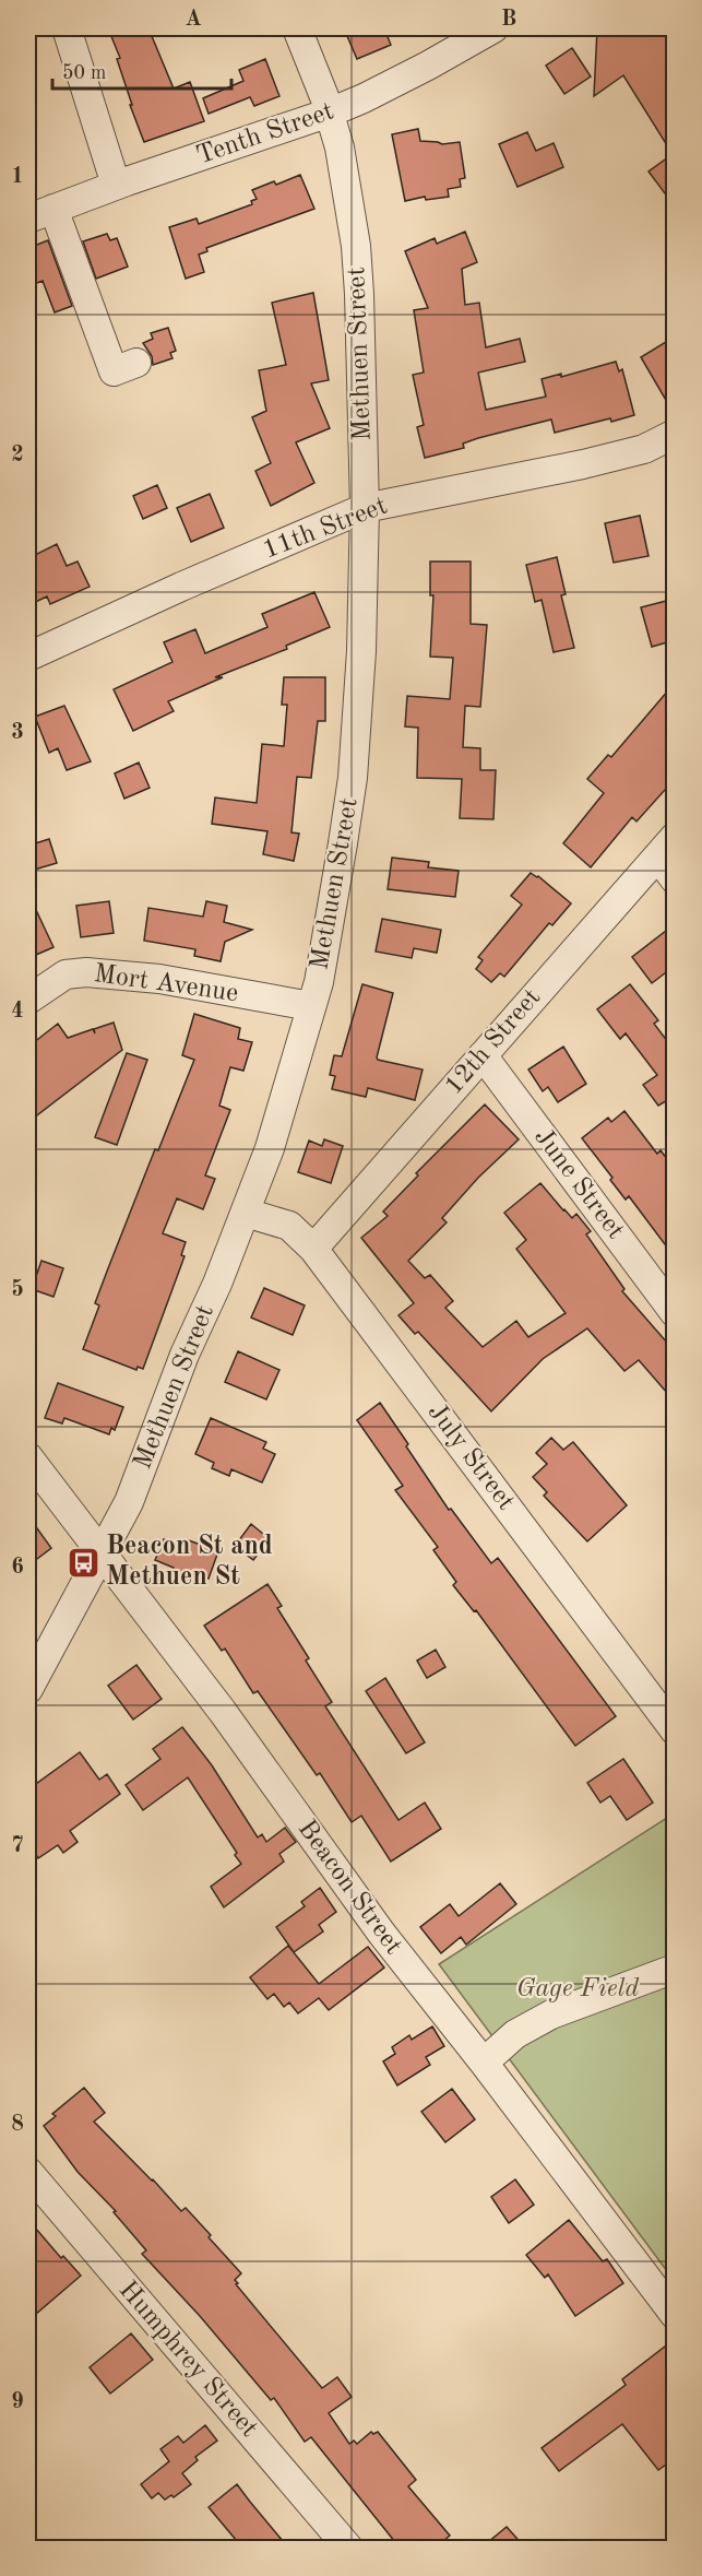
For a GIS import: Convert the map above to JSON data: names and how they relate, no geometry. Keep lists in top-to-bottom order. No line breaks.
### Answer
{"streets":{"street":["Tenth Street","Methuen Street","11th Street","Mort Avenue","12th Street","June Street","July Street","Beacon Street","Humphrey Street"]},"crossings":[["Tenth Street","Methuen Street"],["Methuen Street","11th Street"],["Methuen Street","Mort Avenue"],["Methuen Street","July Street"],["Methuen Street","Beacon Street"],["12th Street","June Street"],["12th Street","July Street"]],"parks":["Gage Field"],"places":{"bus stop":["Beacon St and Methuen St"]},"scale_bar":"50 m","grid":{"columns":["A","B"],"rows":["1","2","3","4","5","6","7","8","9"]}}
